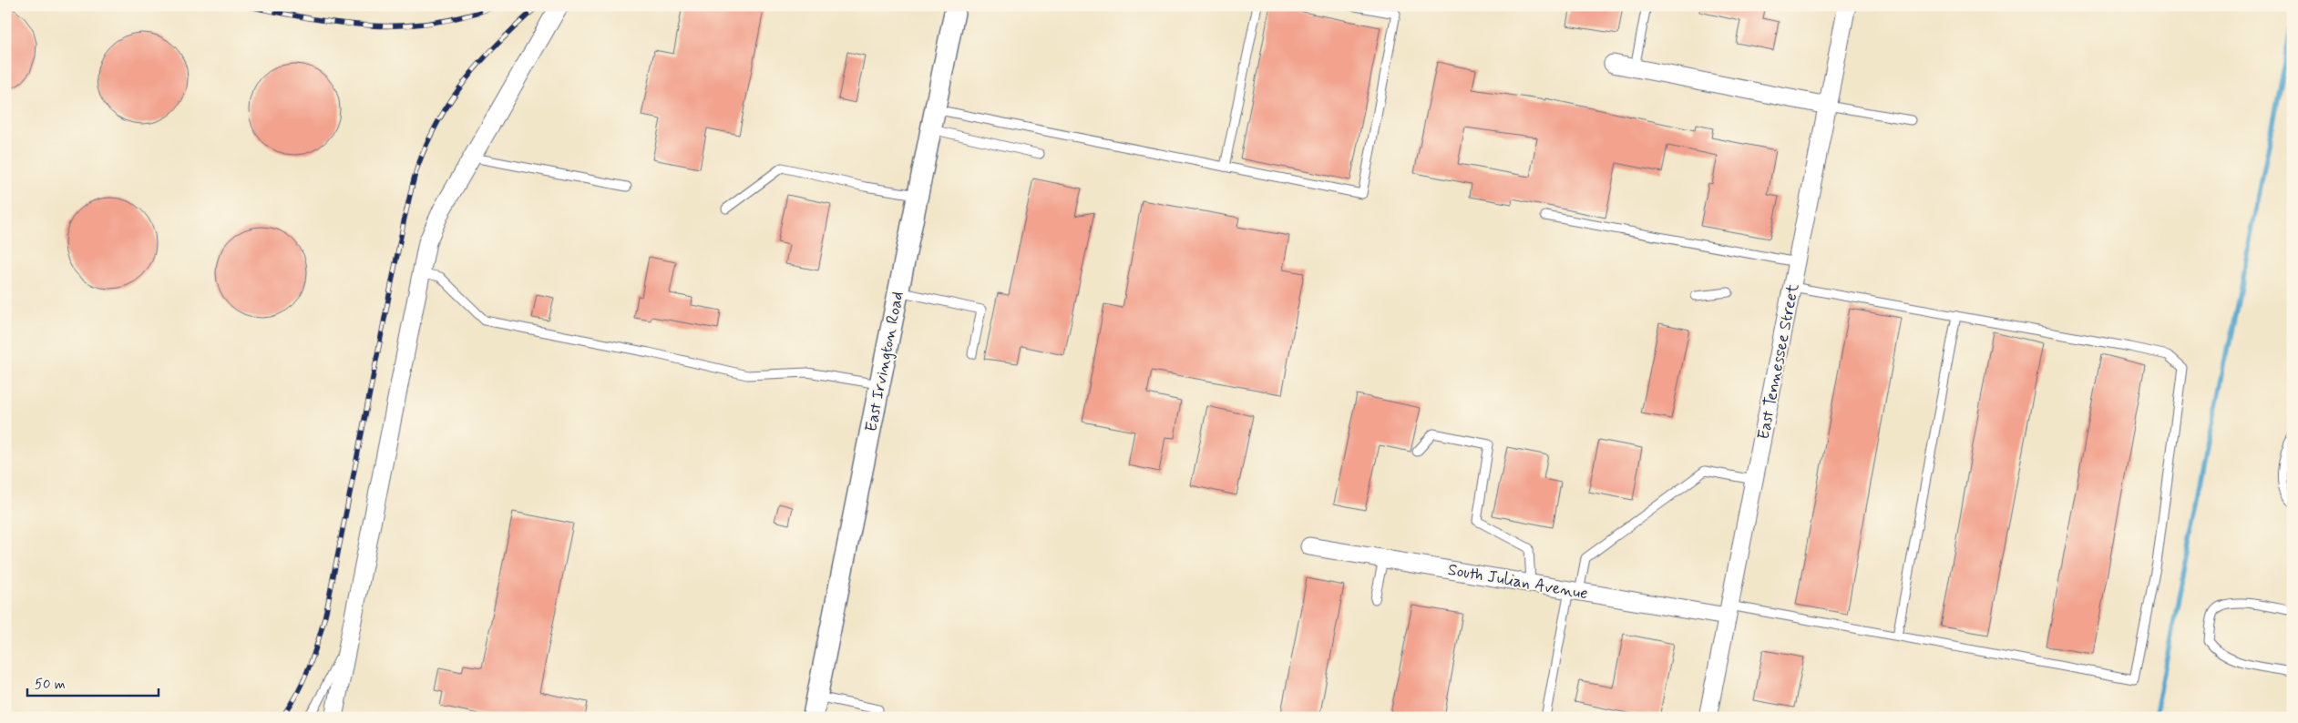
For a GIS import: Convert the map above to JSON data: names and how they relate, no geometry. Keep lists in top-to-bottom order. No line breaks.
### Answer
{"streets":{"street":["East Irvington Road","East Tennessee Street","South Julian Avenue"]},"crossings":[["East Tennessee Street","South Julian Avenue"]],"scale_bar":"50 m"}
